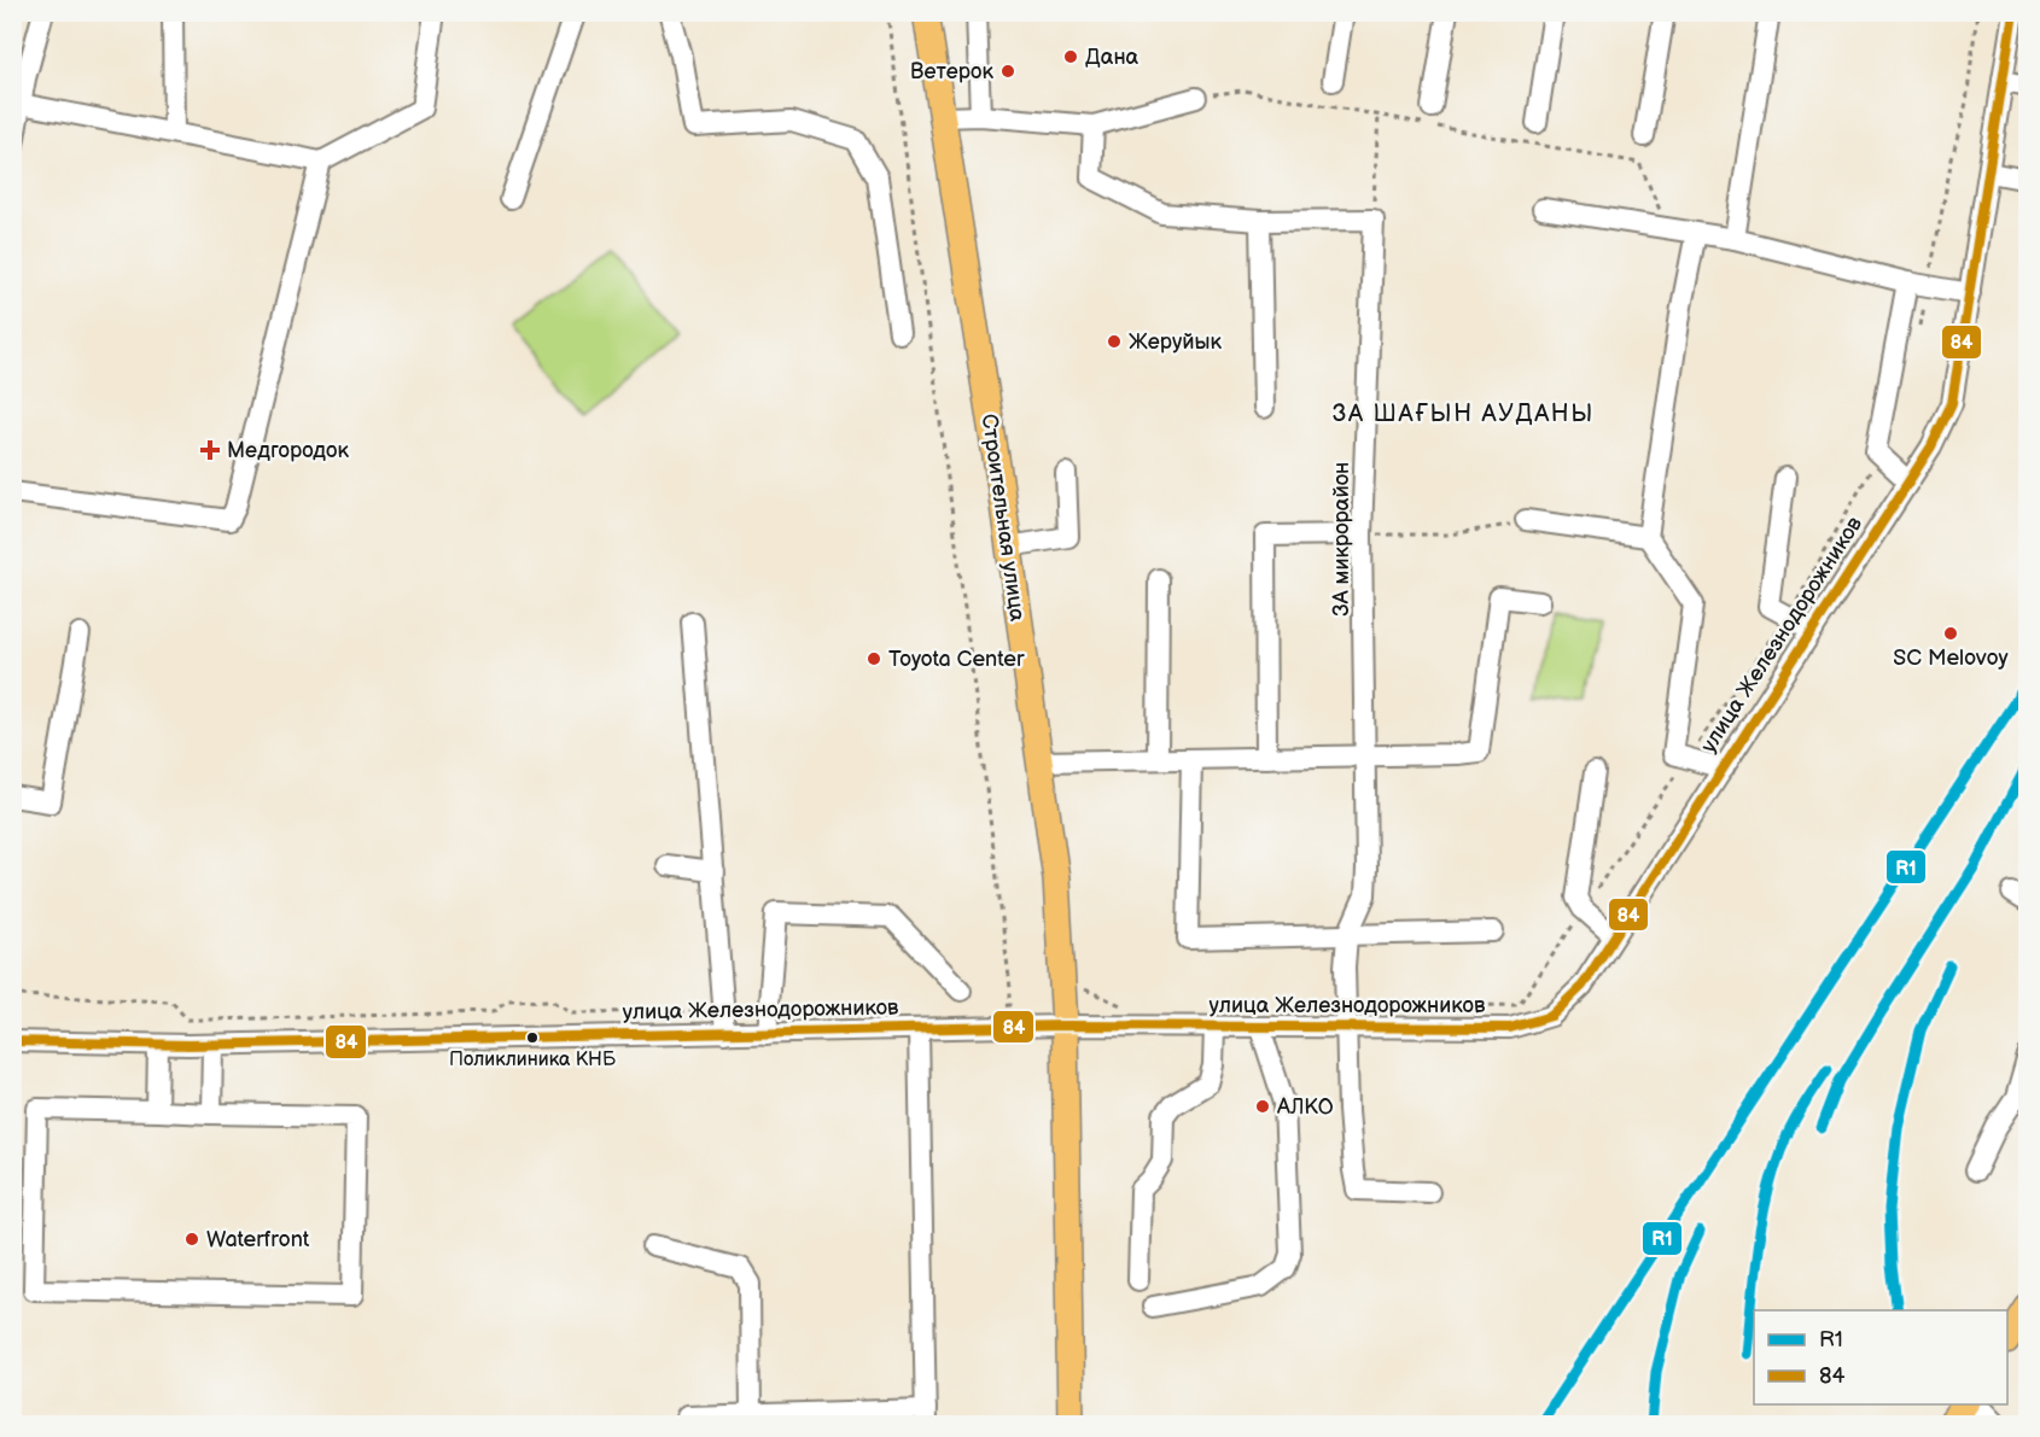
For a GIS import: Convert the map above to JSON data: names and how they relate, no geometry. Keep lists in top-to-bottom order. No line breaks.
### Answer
{"streets":{"main road":["Строительная улица"],"street":["3А микрорайон","улица Железнодорожников"]},"crossings":[["Строительная улица","улица Железнодорожников"],["3А микрорайон","улица Железнодорожников"]],"districts":["3А ШАҒЫН АУДАНЫ"],"places":{"other":["Дана","Ветерок","Жеруйык","SC Melovoy","Toyota Center","Поликлиника КНБ","АЛКО","Waterfront"],"health":["Медгородок"]},"lines":["transit line 84","transit line R1"],"legend":["R1","84"]}
